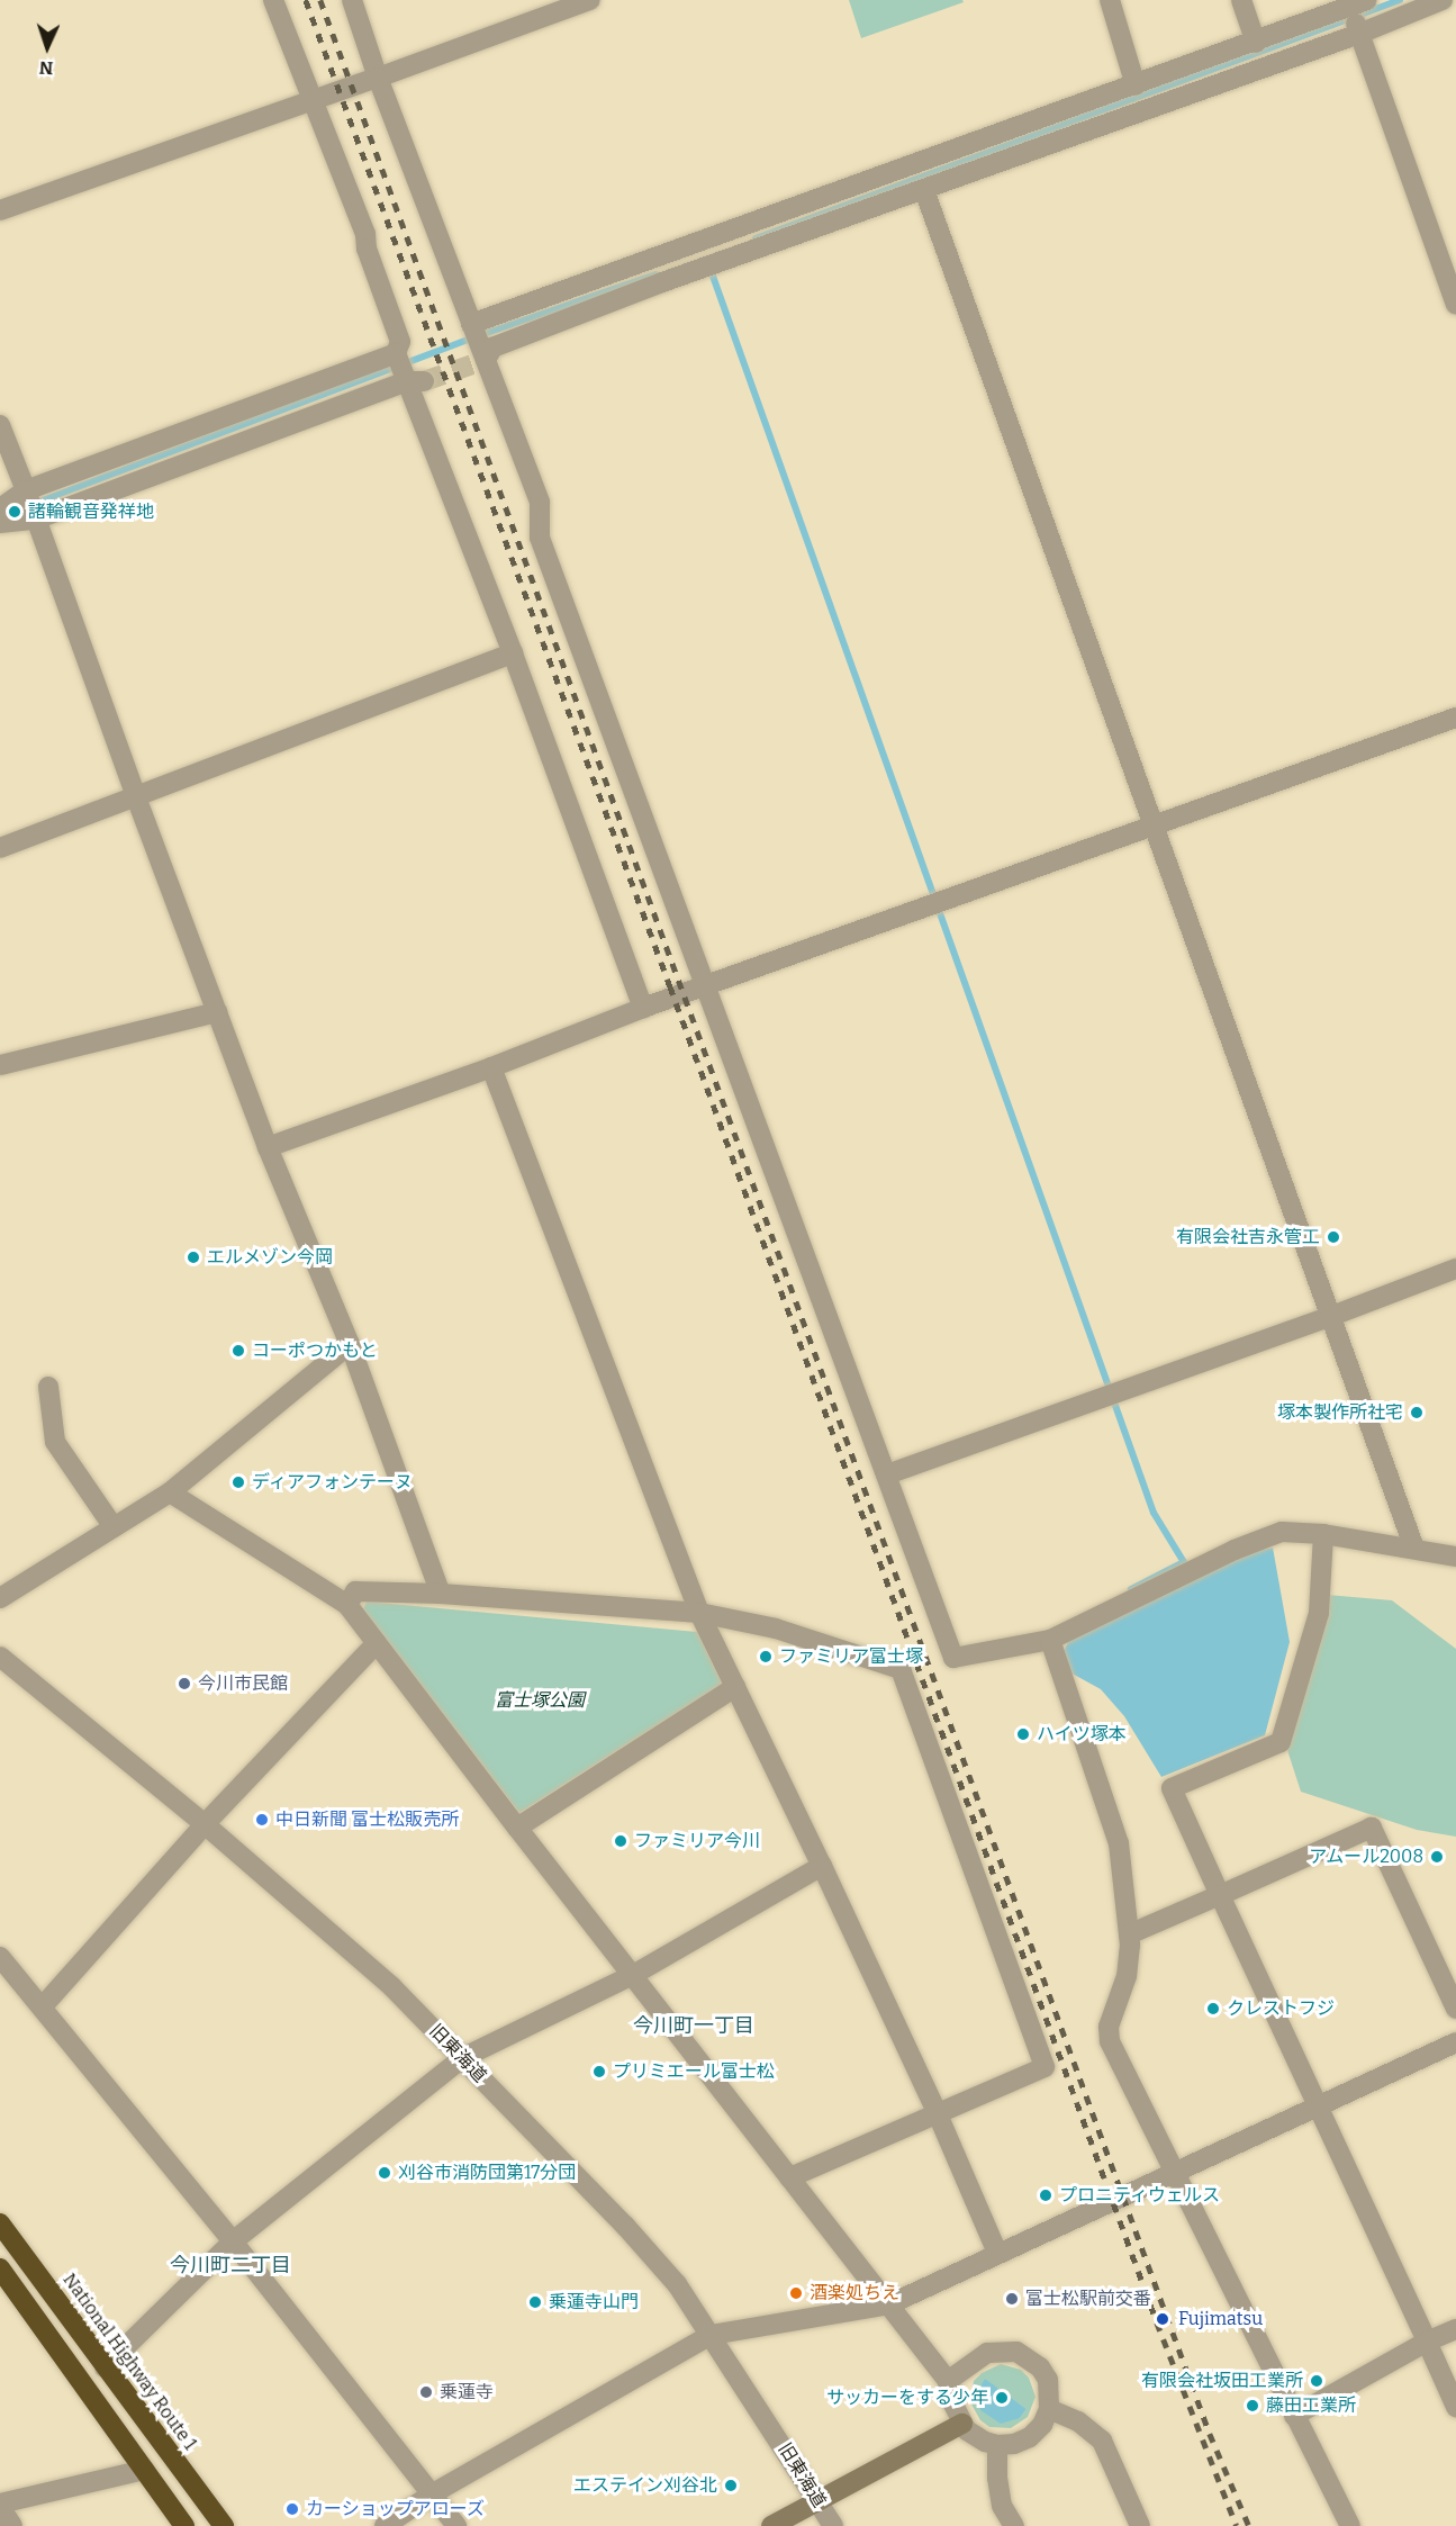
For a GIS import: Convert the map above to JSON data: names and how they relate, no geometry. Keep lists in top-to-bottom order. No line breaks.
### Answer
{"streets":{"highway":["National Highway Route 1"],"street":["旧東海道"]},"districts":["今川町一丁目","今川町二丁目"],"parks":["富士塚公園"],"places":["諸輪観音発祥地","有限会社吉永管工","エルメゾン今岡","コーポつかもと","塚本製作所社宅","ディアフォンテーヌ","ファミリア富士塚","今川市民館","ハイツ塚本","中日新聞 富士松販売所","ファミリア今川","アムール2008","クレストフジ","プリミエール富士松","刈谷市消防団第17分団","プロニティウェルス","酒楽処ちえ","富士松駅前交番","乗蓮寺山門","Fujimatsu","有限会社坂田工業所","乗蓮寺","サッカーをする少年","藤田工業所","エステイン刈谷北","カーショップアローズ"],"north":"bottom"}
